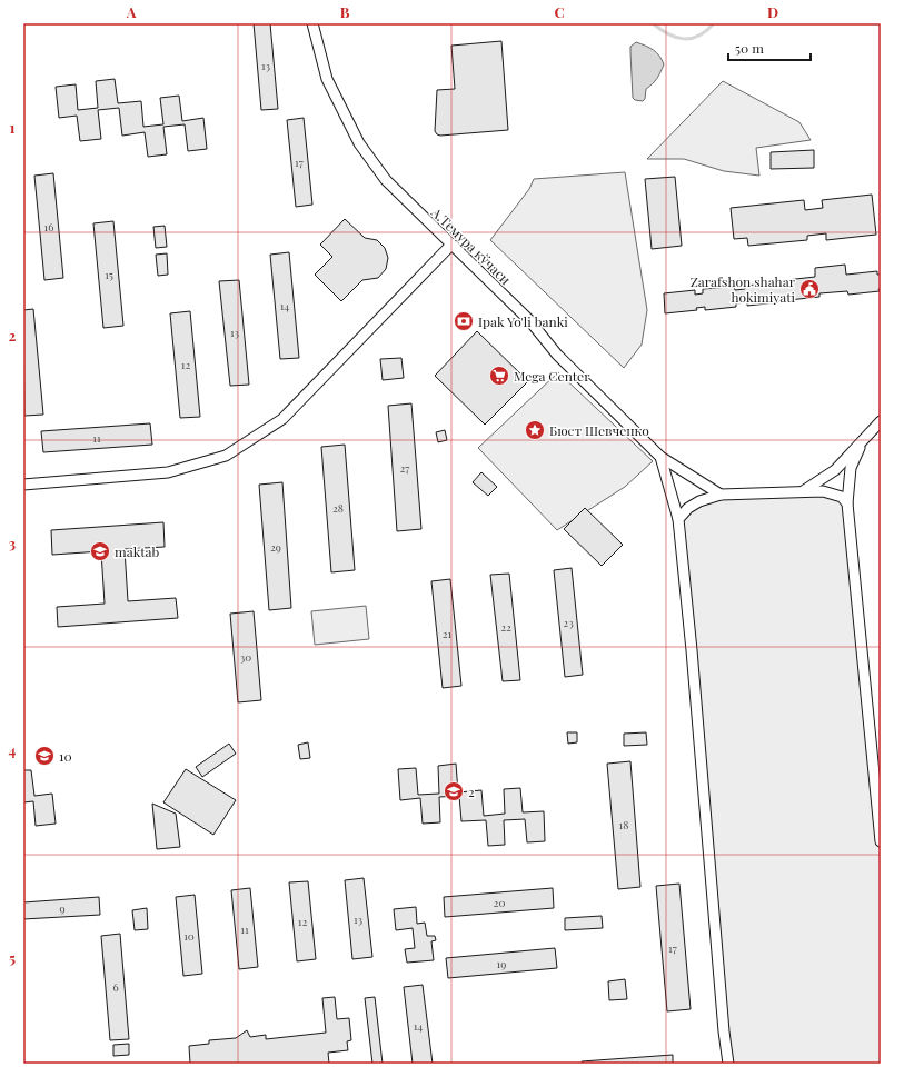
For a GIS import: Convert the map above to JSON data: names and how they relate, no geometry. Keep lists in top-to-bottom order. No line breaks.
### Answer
{"streets":{"street":["А.Темура кўчаси"]},"places":{"public building":["Zarafshon shahar hokimiyati"],"bank":["Ipak Yo'li banki"],"supermarket":["Mega Center"],"place":["Бюст Шевченко"],"school or university":["maktab","10","2"]},"house_numbers":["13","17","16","15","14","13","12","11","27","28","29","23","22","21","30","18","20","9","13","12","11","10","17","19","6","14"],"scale_bar":"50 m","grid":{"columns":["A","B","C","D"],"rows":["1","2","3","4","5"]}}
